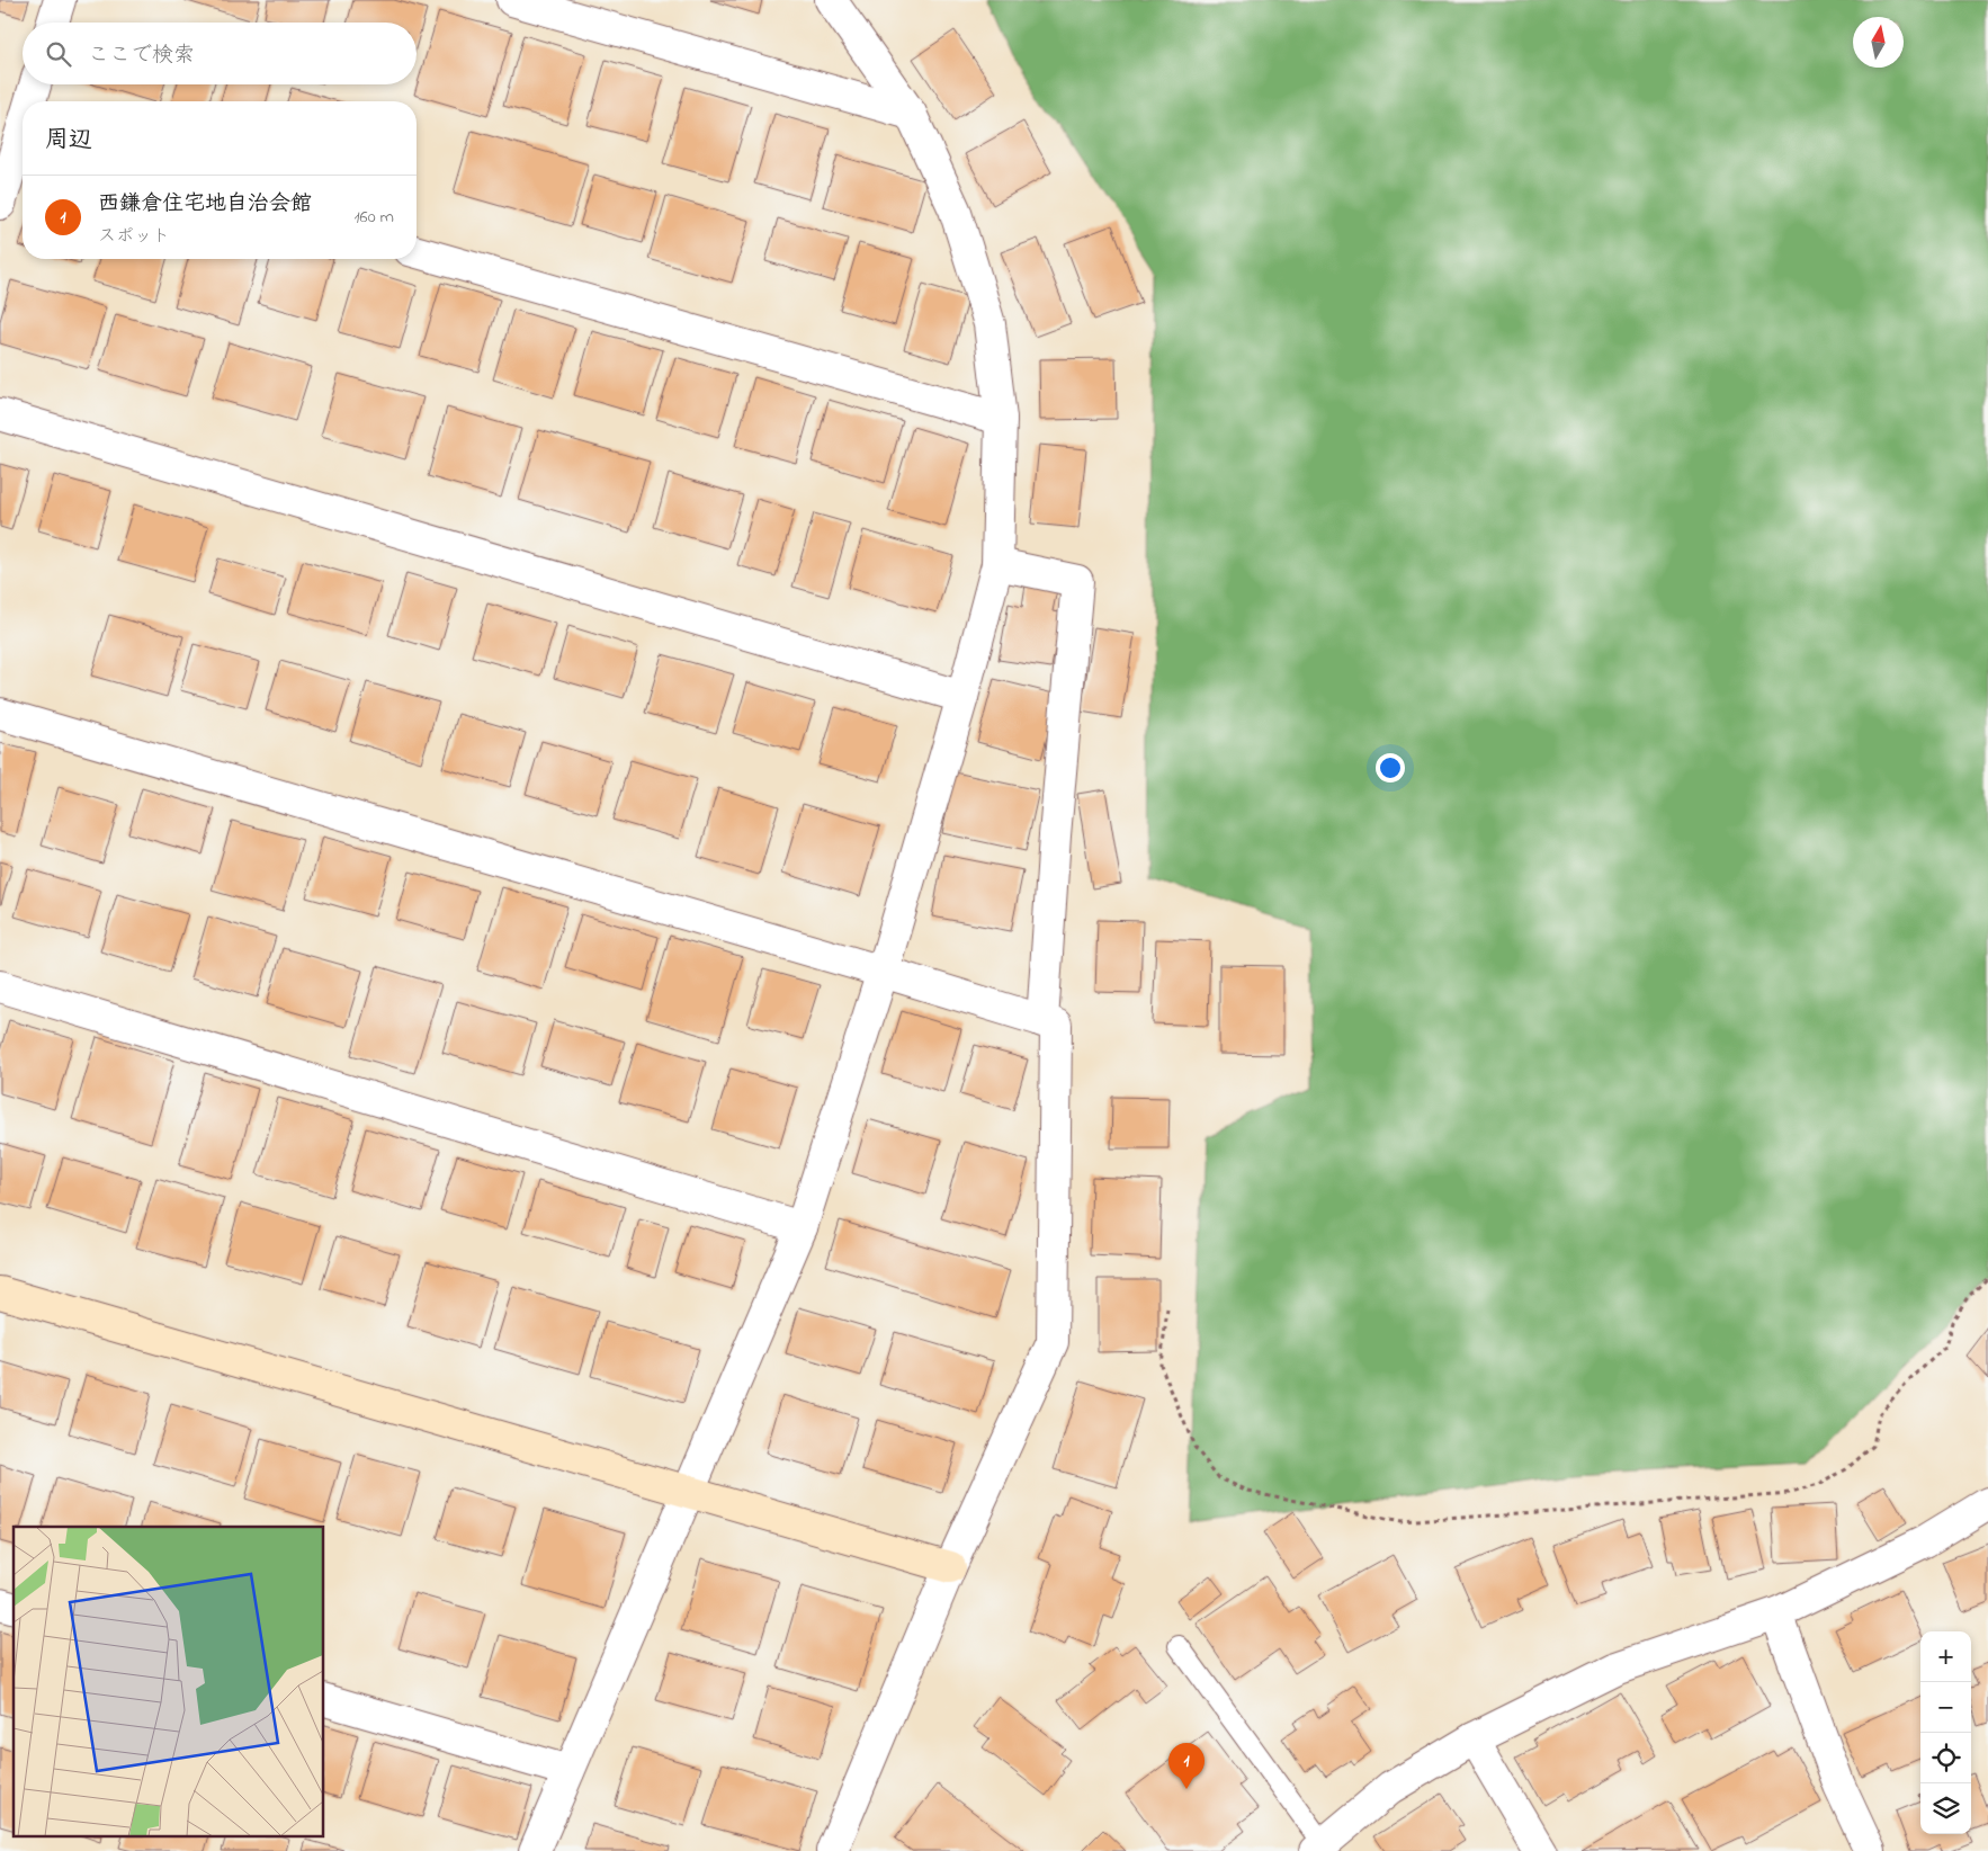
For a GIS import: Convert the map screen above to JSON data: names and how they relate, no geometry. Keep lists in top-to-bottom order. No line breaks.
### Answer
{"north":"top","page":{"search":"ここで検索","heading":"周辺","list":[{"mark":"1","name":"西鎌倉住宅地自治会館","note":"スポット","value":"160 m"}],"map_buttons":["+","−"],"pins":"1"}}
